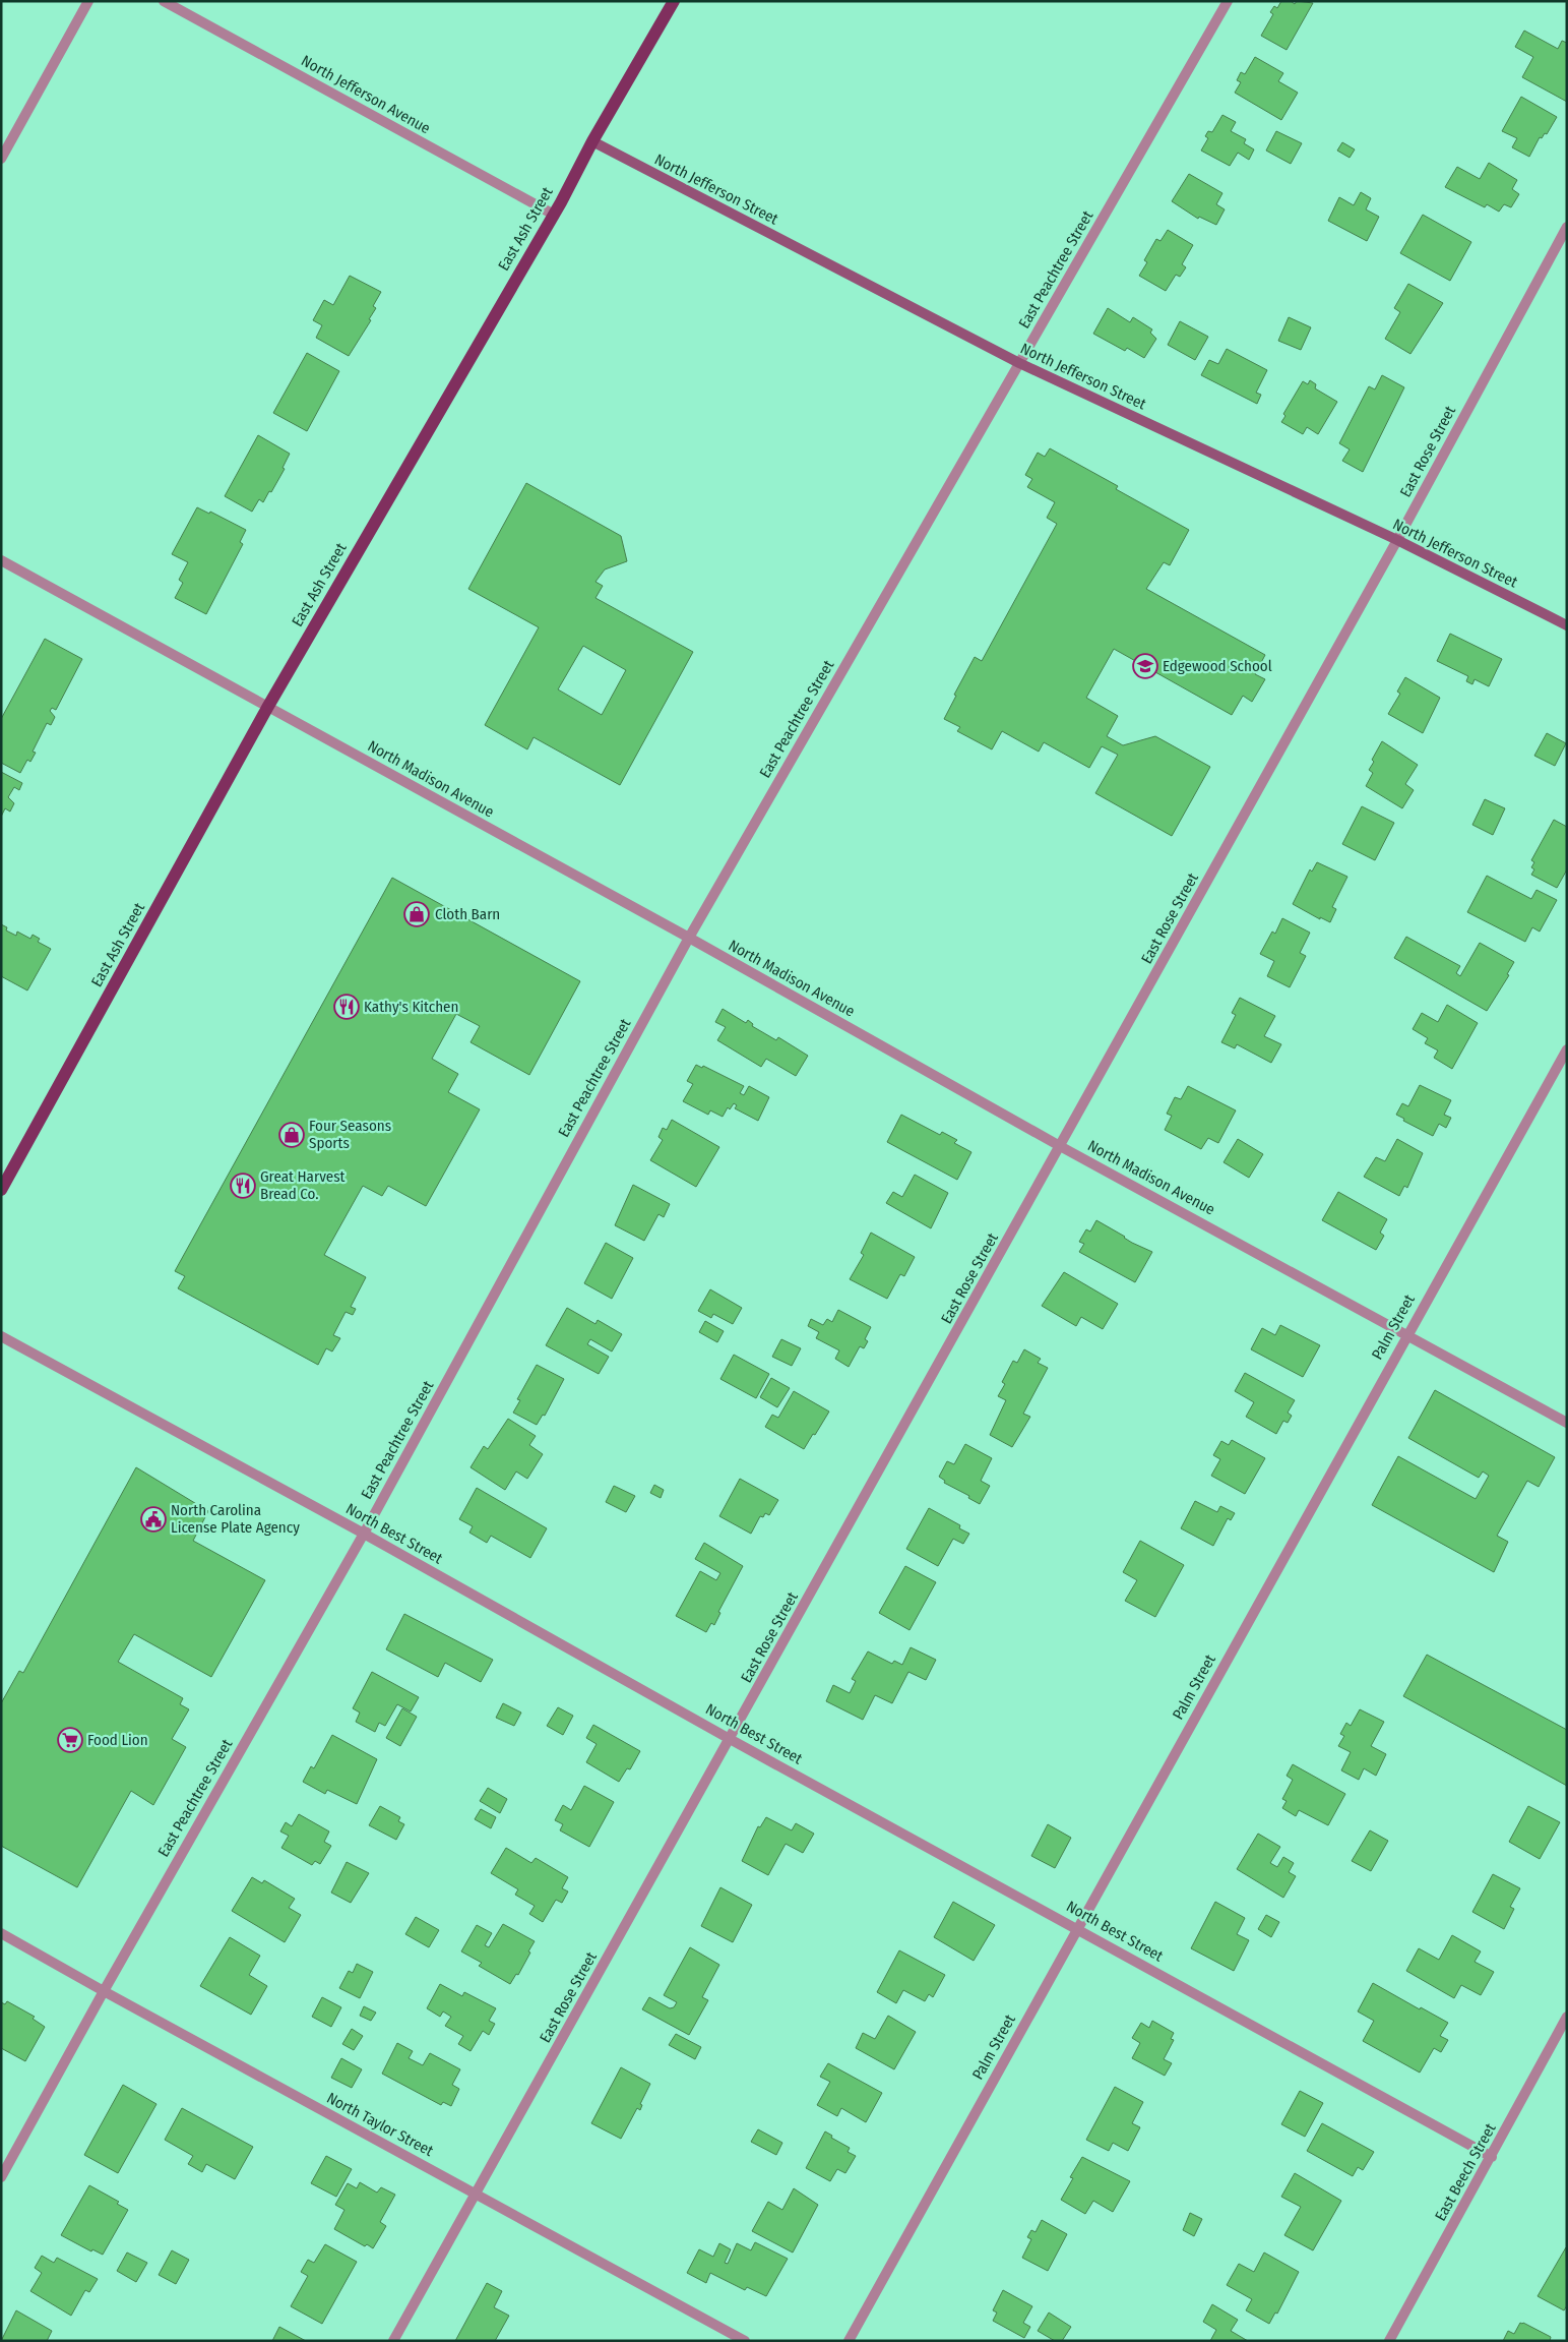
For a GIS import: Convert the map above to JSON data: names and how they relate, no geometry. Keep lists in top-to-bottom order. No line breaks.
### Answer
{"streets":{"main road":["East Ash Street"],"street":["North Jefferson Avenue","North Jefferson Street","East Peachtree Street","East Rose Street","North Madison Avenue","Palm Street","North Best Street","North Taylor Street","East Beech Street"]},"crossings":[["North Jefferson Avenue","East Ash Street"],["North Jefferson Street","East Ash Street"],["North Jefferson Street","East Peachtree Street"],["North Jefferson Street","East Rose Street"],["East Ash Street","North Madison Avenue"],["East Peachtree Street","North Madison Avenue"],["East Peachtree Street","North Best Street"],["East Peachtree Street","North Taylor Street"],["East Rose Street","North Madison Avenue"],["East Rose Street","North Best Street"],["East Rose Street","North Taylor Street"],["North Madison Avenue","Palm Street"],["Palm Street","North Best Street"],["North Best Street","East Beech Street"]],"places":{"school or university":["Edgewood School"],"shop":["Cloth Barn","Four Seasons Sports"],"restaurant":["Kathy's Kitchen","Great Harvest Bread Co."],"public building":["North Carolina License Plate Agency"],"supermarket":["Food Lion"]}}
